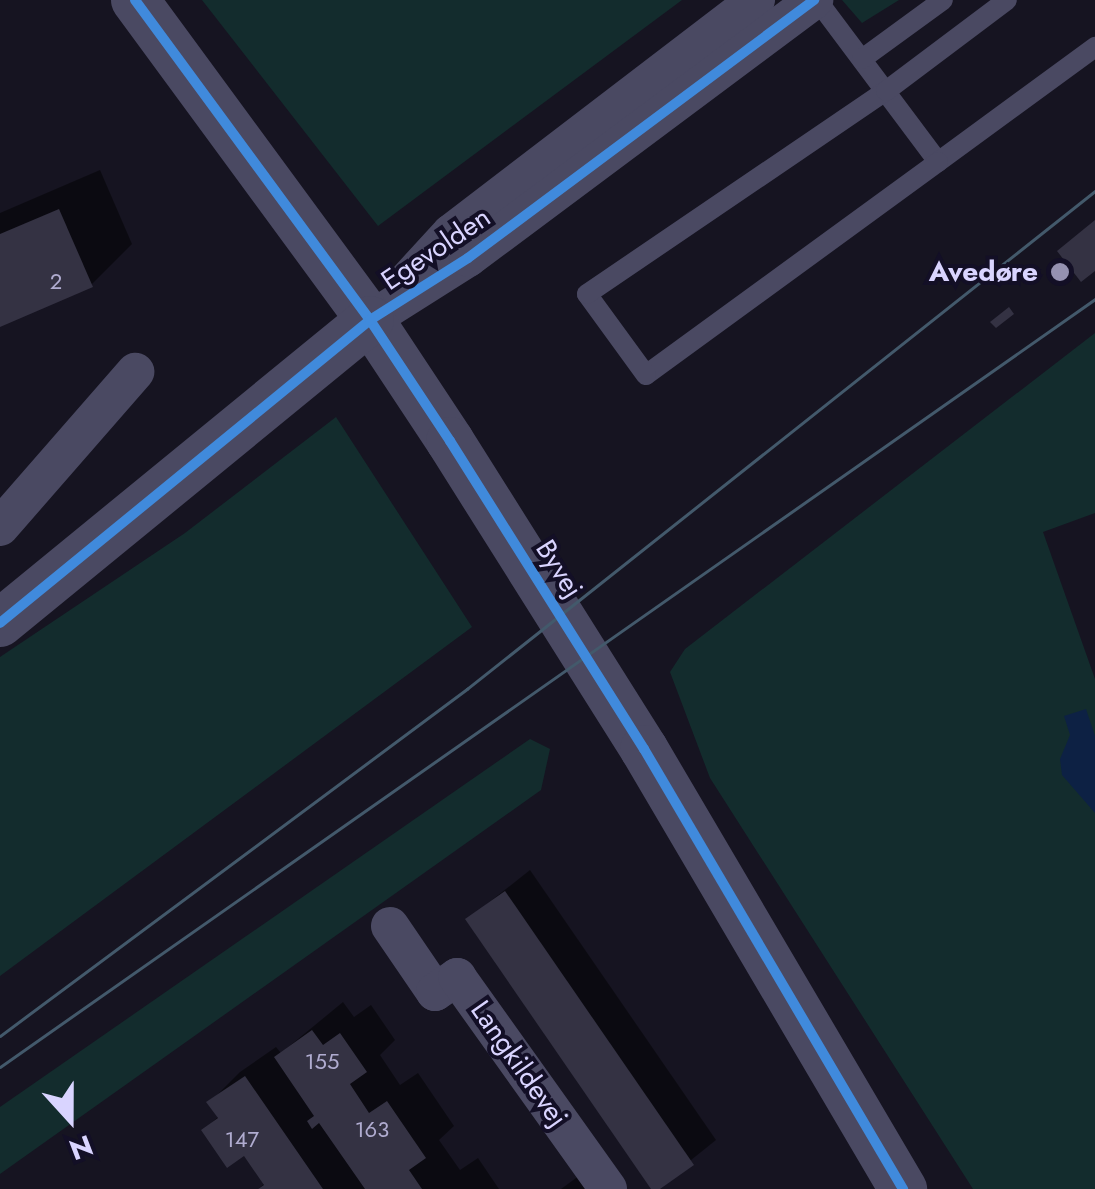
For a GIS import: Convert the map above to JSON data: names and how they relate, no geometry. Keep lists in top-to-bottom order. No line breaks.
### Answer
{"streets":{"street":["Egevolden","Byvej","Langkildevej"]},"crossings":[["Egevolden","Byvej"]],"places":["Avedøre"],"house_numbers":["2","155","163","147"],"north":"bottom"}
